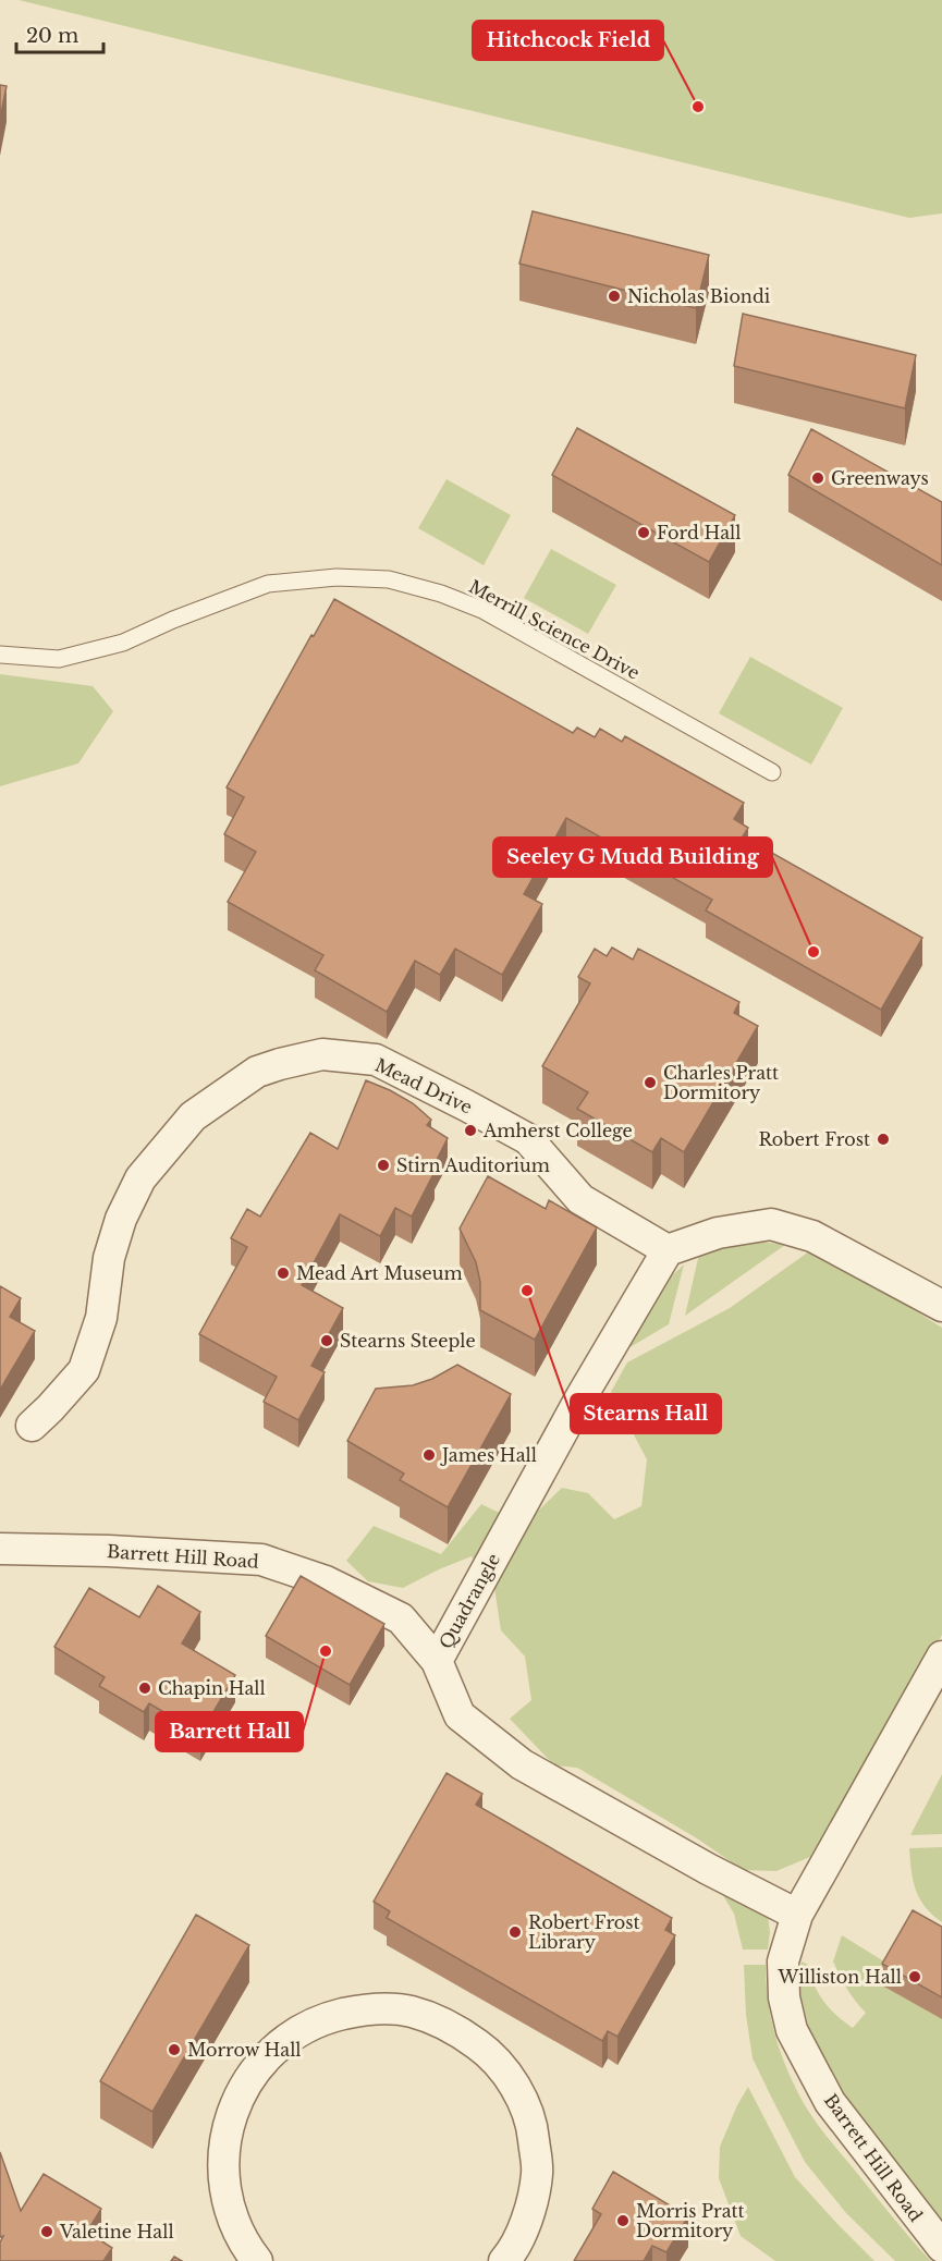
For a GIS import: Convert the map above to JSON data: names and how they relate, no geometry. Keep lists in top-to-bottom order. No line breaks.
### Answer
{"streets":{"street":["Mead Drive","Barrett Hill Road","Quadrangle"],"lane":["Merrill Science Drive"]},"crossings":[["Mead Drive","Quadrangle"],["Barrett Hill Road","Quadrangle"]],"places":["Hitchcock Field","Nicholas Biondi","Greenways","Ford Hall","Seeley G Mudd Building","Charles Pratt Dormitory","Amherst College","Robert Frost","Stirn Auditorium","Mead Art Museum","Stearns Hall","Stearns Steeple","James Hall","Barrett Hall","Chapin Hall","Robert Frost Library","Williston Hall","Morrow Hall","Morris Pratt Dormitory","Valetine Hall"],"scale_bar":"20 m"}
